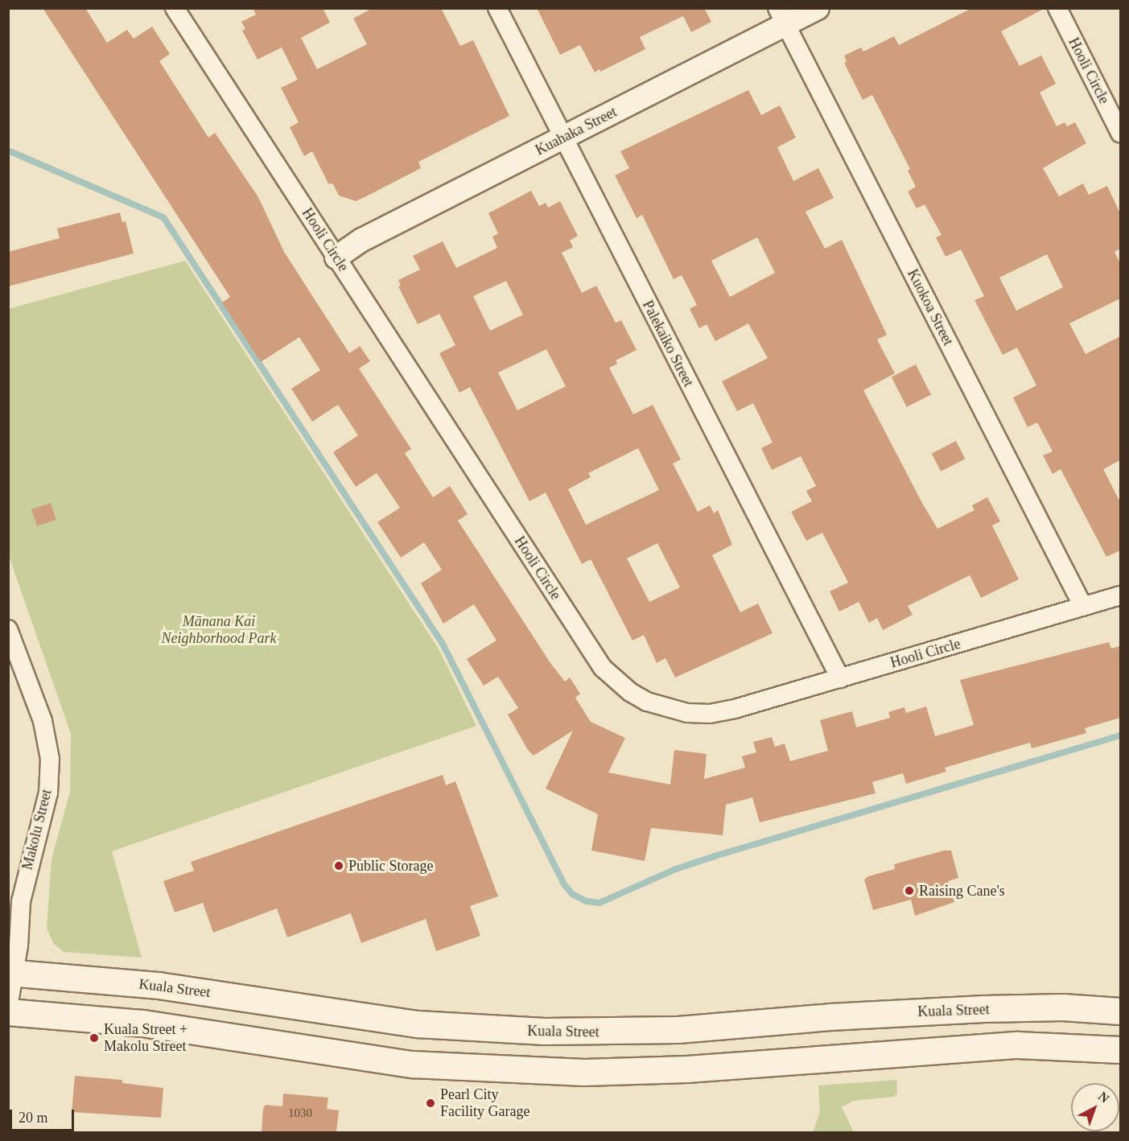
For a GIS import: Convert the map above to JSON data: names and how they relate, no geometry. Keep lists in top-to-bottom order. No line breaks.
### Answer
{"streets":{"main road":["Kuala Street"],"street":["Hooli Circle","Kuahaka Street","Kuokoa Street","Palekaiko Street","Makolu Street"]},"crossings":[["Hooli Circle","Kuahaka Street"],["Hooli Circle","Kuokoa Street"],["Hooli Circle","Palekaiko Street"],["Kuahaka Street","Kuokoa Street"],["Kuahaka Street","Palekaiko Street"],["Makolu Street","Kuala Street"]],"parks":["Mānana Kai Neighborhood Park"],"places":["Public Storage","Raising Cane's","Kuala Street + Makolu Street","Pearl City Facility Garage"],"house_numbers":["1030"],"scale_bar":"20 m","north":"top right"}
